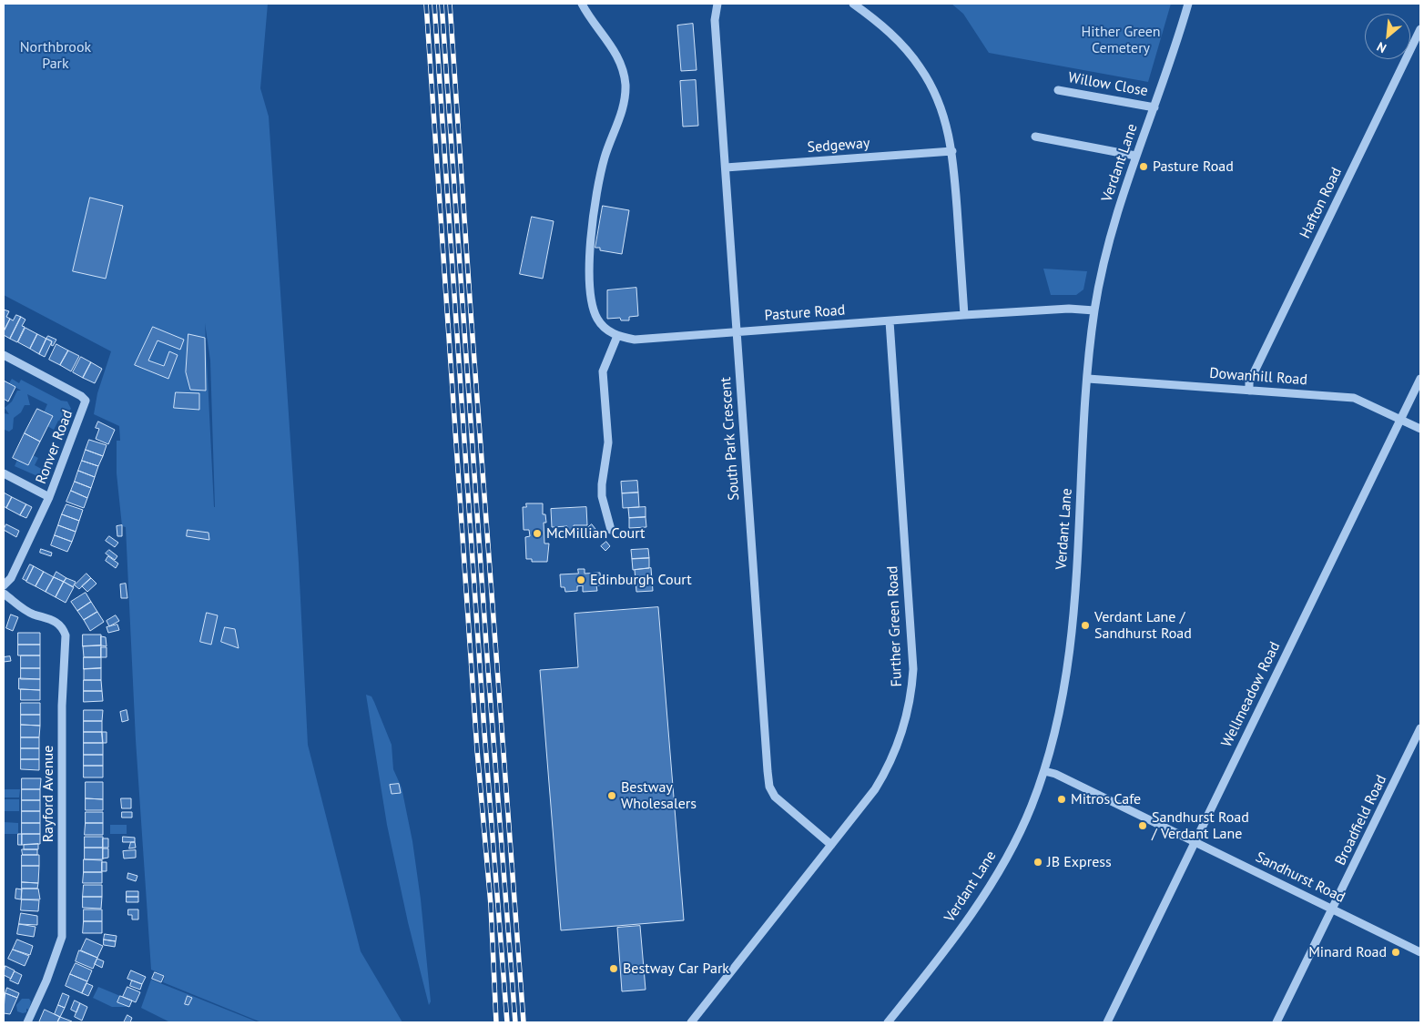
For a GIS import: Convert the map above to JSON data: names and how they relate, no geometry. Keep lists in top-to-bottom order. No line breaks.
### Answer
{"streets":{"street":["Willow Close","Sedgeway","Verdant Lane","Hafton Road","Pasture Road","Dowanhill Road","South Park Crescent","Ronver Road","Further Green Road","Wellmeadow Road","Rayford Avenue","Broadfield Road","Sandhurst Road"]},"crossings":[["Willow Close","Verdant Lane"],["Sedgeway","South Park Crescent"],["Verdant Lane","Pasture Road"],["Verdant Lane","Dowanhill Road"],["Verdant Lane","Sandhurst Road"],["Hafton Road","Dowanhill Road"],["Pasture Road","South Park Crescent"],["Pasture Road","Further Green Road"],["Dowanhill Road","Wellmeadow Road"],["South Park Crescent","Further Green Road"],["Wellmeadow Road","Sandhurst Road"],["Broadfield Road","Sandhurst Road"]],"parks":["Hither Green Cemetery","Northbrook Park"],"places":["Pasture Road","McMillian Court","Edinburgh Court","Verdant Lane / Sandhurst Road","Bestway Wholesalers","Mitros Cafe","Sandhurst Road / Verdant Lane","JB Express","Minard Road","Bestway Car Park"],"north":"bottom left"}
